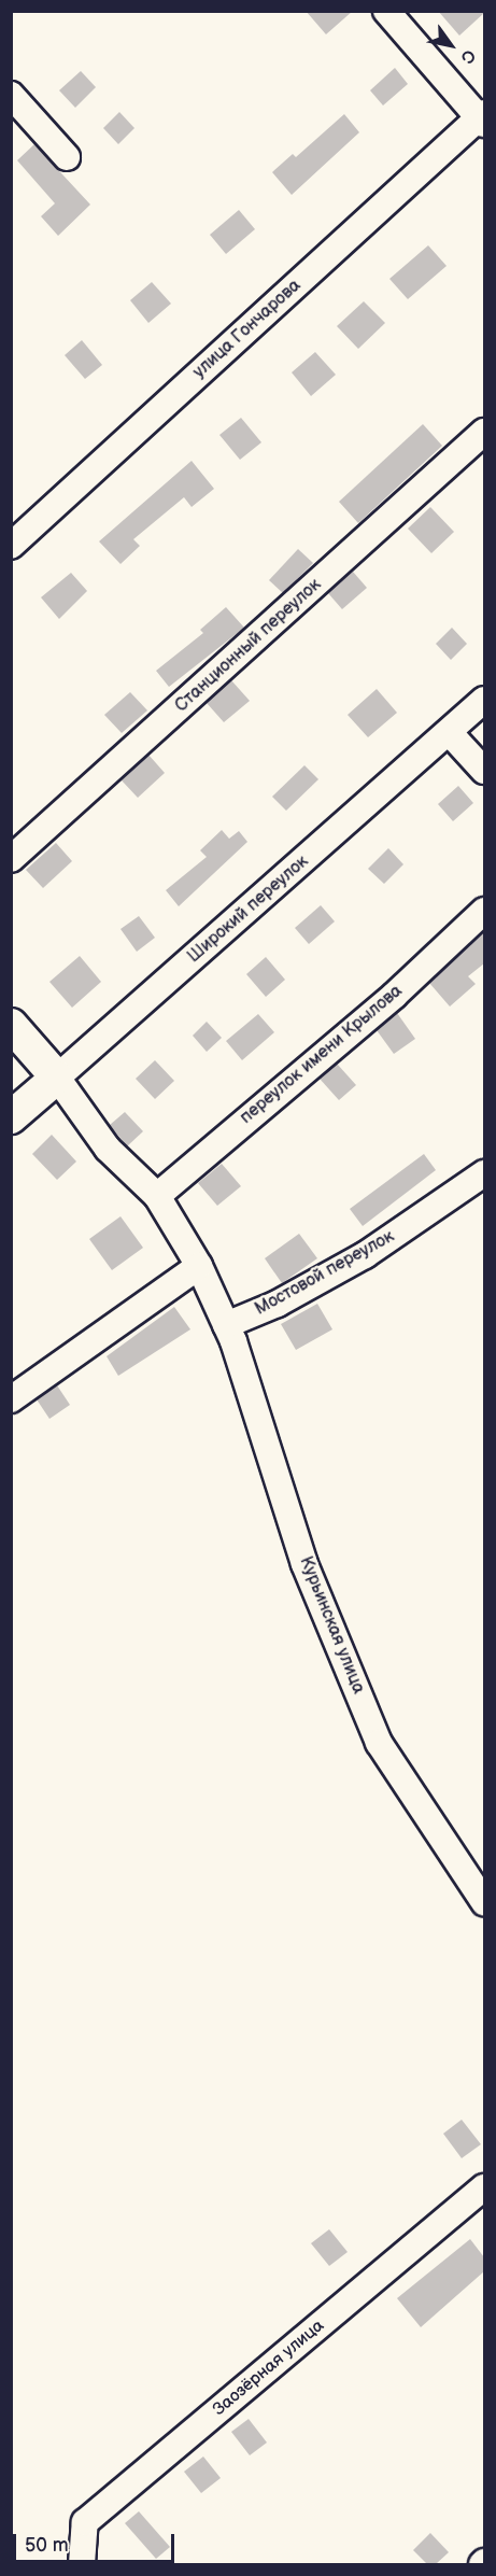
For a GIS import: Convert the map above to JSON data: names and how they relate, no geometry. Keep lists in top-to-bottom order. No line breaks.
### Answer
{"streets":{"main road":["Широкий переулок"],"street":["улица Гончарова","Станционный переулок","переулок имени Крылова","Мостовой переулок","Курьинская улица","Заозёрная улица"]},"crossings":[["Широкий переулок","Курьинская улица"],["переулок имени Крылова","Курьинская улица"],["Мостовой переулок","Курьинская улица"]],"scale_bar":"50 m","north":"bottom right"}
